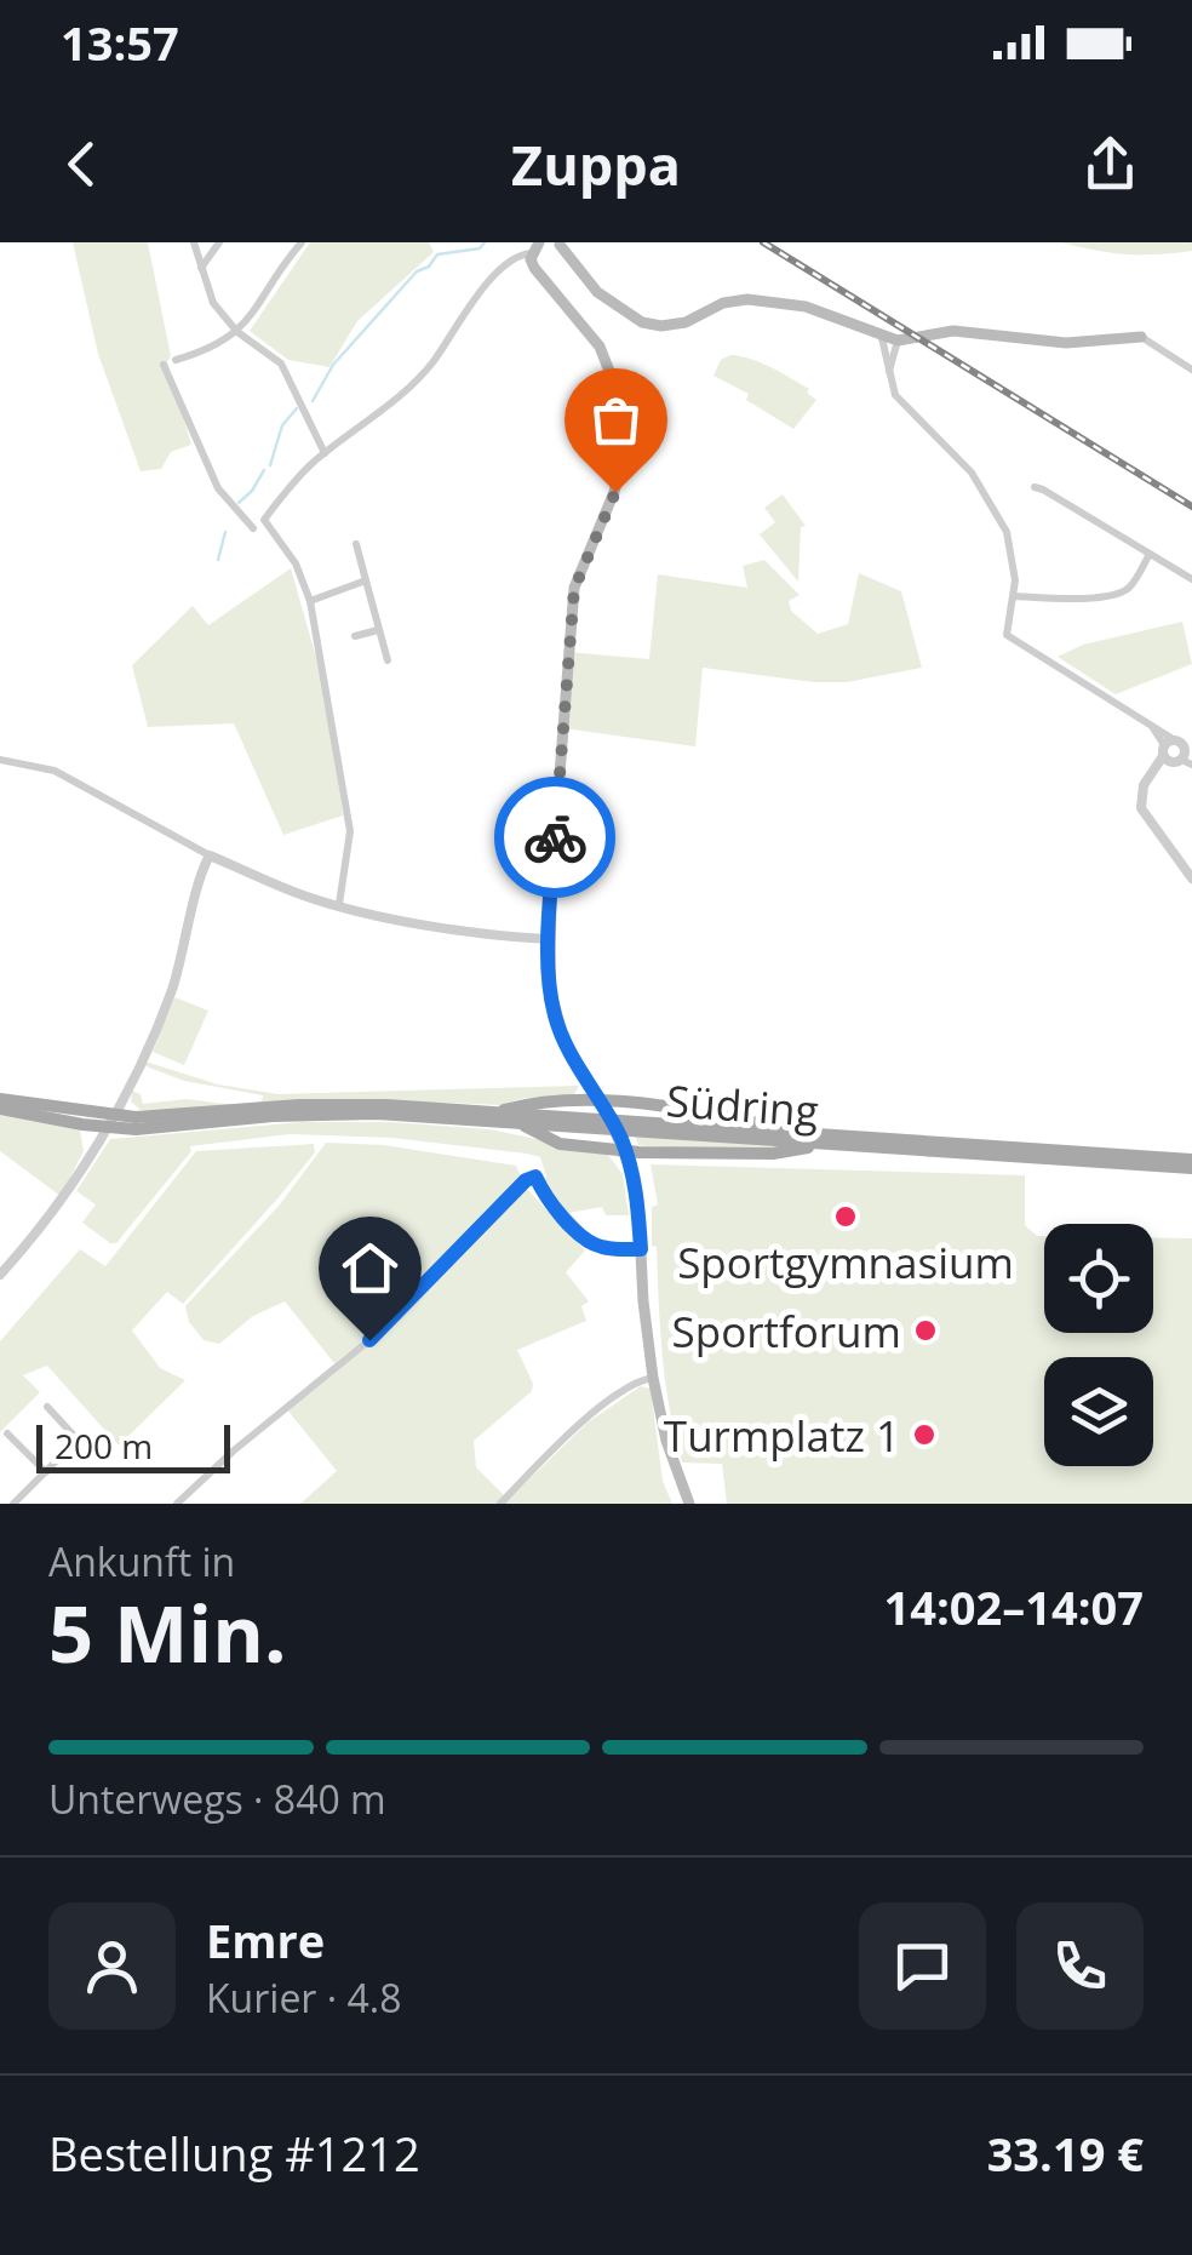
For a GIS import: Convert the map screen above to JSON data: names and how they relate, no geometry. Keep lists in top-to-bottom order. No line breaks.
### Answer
{"streets":{"main road":["Südring"]},"places":["Sportgymnasium","Sportforum","Turmplatz 1"],"scale_bar":"200 m","page":{"status":"13:57","header":"Zuppa","scale":"200 m","heading":["5 Min.","Ankunft in","14:02–14:07"],"panel":["Emre","Kurier · 4.8","Bestellung #1212","33.19 €"],"bar":"Unterwegs · 840 m"}}
